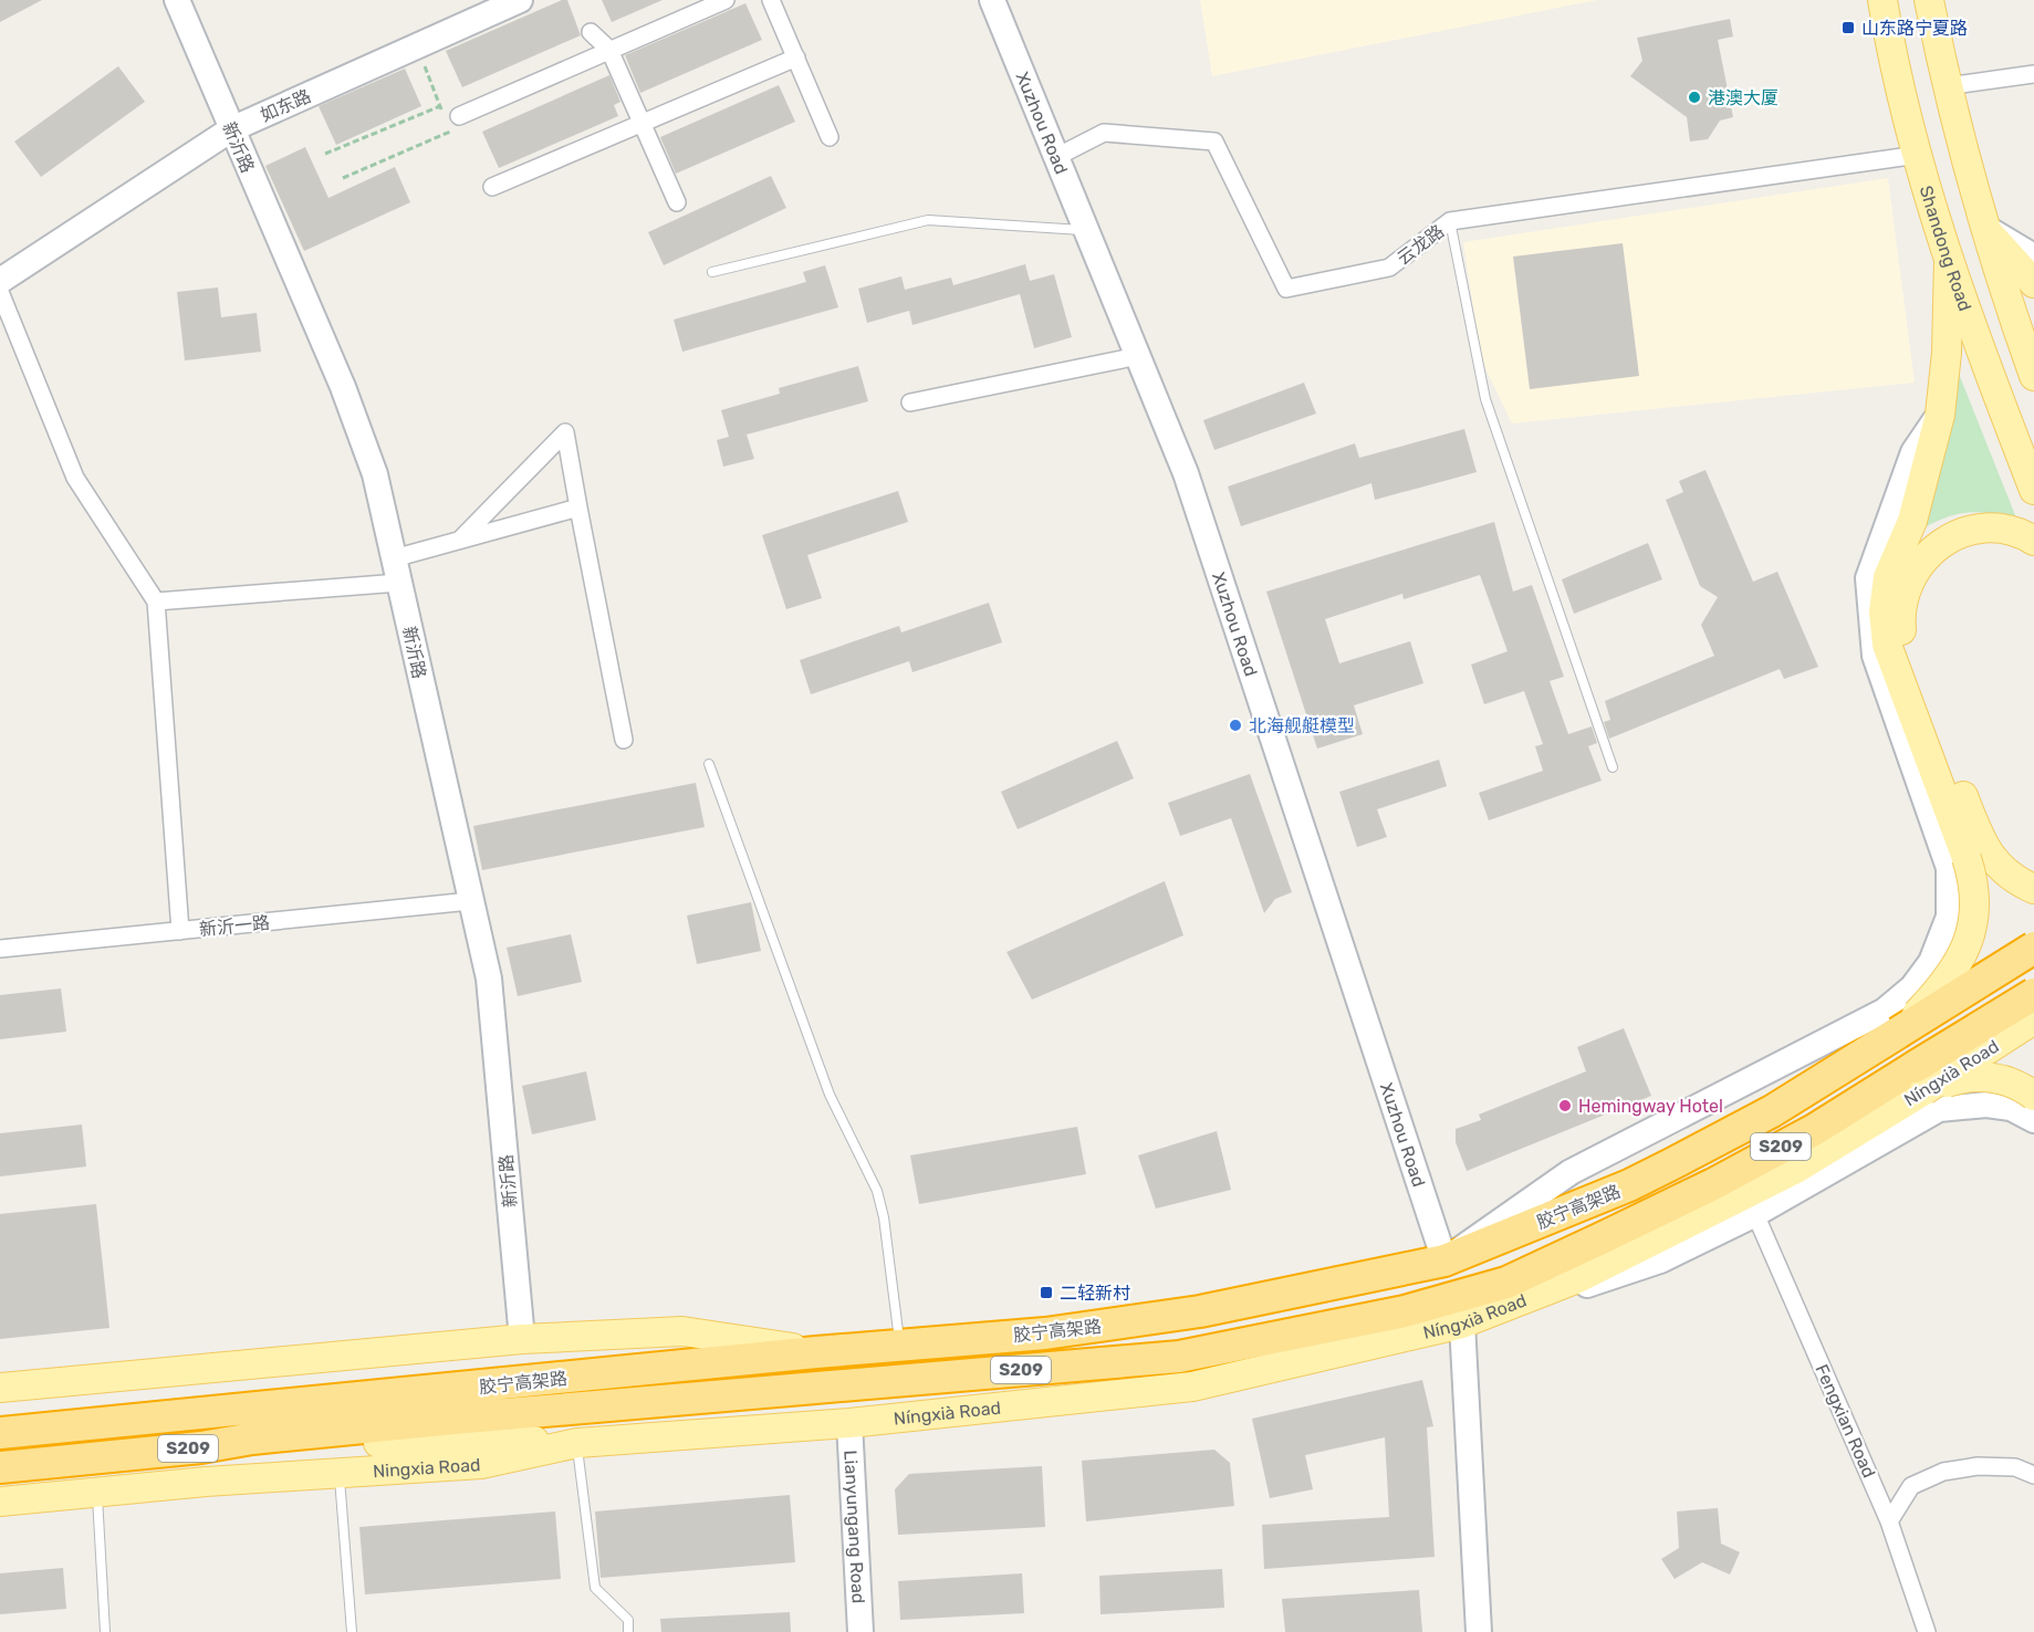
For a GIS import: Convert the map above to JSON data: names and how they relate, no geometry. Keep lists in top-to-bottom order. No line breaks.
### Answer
{"streets":{"highway":["S209","胶宁高架路"],"main road":["Shandong Road","Níngxià Road","Ningxia Road"],"street":["如东路","Xuzhou Road","新沂路","云龙路","新沂一路","Fengxian Road","Lianyungang Road"]},"crossings":[["如东路","新沂路"],["Xuzhou Road","云龙路"],["Xuzhou Road","胶宁高架路"],["新沂路","新沂一路"],["云龙路","Shandong Road"],["Níngxià Road","胶宁高架路"],["Níngxià Road","Ningxia Road"],["Níngxià Road","Lianyungang Road"],["Ningxia Road","Lianyungang Road"]],"places":{"transit":["山东路宁夏路","二轻新村"],"other":["港澳大厦","北海舰艇模型","Hemingway Hotel"]}}
